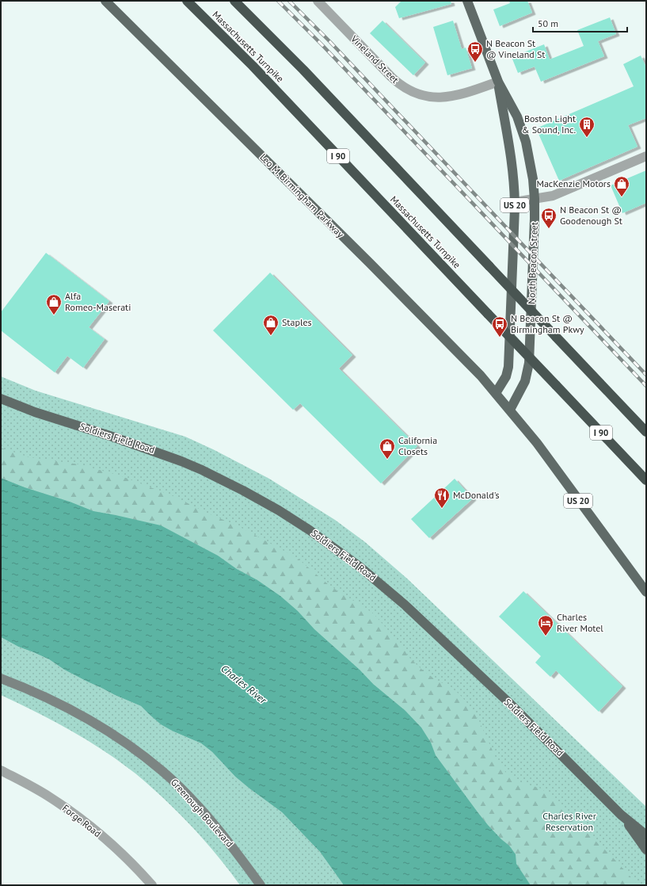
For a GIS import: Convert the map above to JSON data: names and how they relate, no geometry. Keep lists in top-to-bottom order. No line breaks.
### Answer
{"streets":{"highway":["Massachusetts Turnpike","I 90"],"main road":["Leo M. Birmingham Parkway","US 20","North Beacon Street","Soldiers Field Road"],"street":["Vineland Street","Greenough Boulevard","Forge Road"]},"crossings":[["Vineland Street","North Beacon Street"],["Leo M. Birmingham Parkway","US 20"],["Leo M. Birmingham Parkway","North Beacon Street"],["US 20","North Beacon Street"]],"water":["Charles River"],"parks":["Charles River Reservation"],"places":{"bus stop":["N Beacon St @ Vineland St","N Beacon St @ Goodenough St","N Beacon St @ Birmingham Pkwy"],"building":["Boston Light & Sound, Inc."],"shop":["MacKenzie Motors","Alfa Romeo-Maserati","Staples","California Closets"],"restaurant":["McDonald's"],"hotel":["Charles River Motel"]},"scale_bar":"50 m"}
